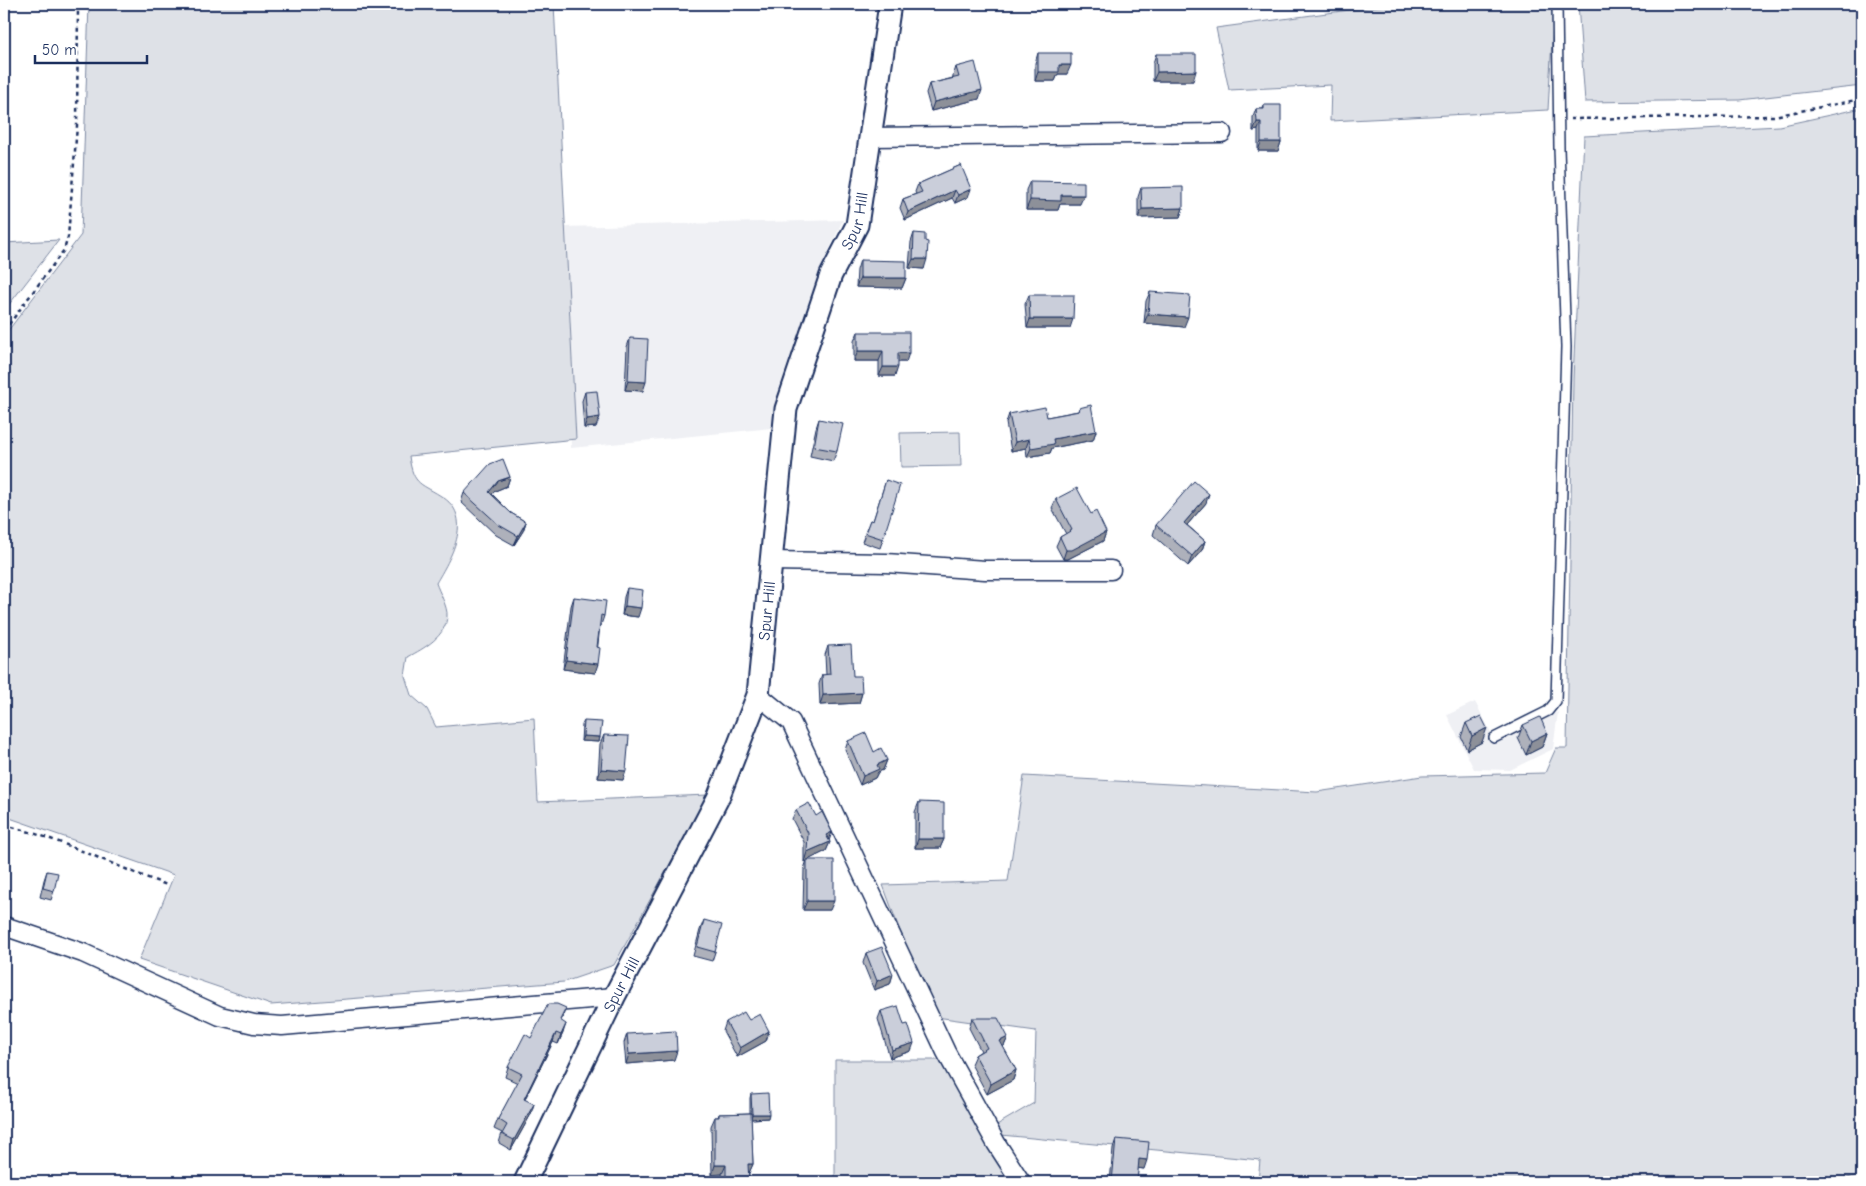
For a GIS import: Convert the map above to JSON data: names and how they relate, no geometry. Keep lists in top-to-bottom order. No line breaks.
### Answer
{"streets":{"street":["Spur Hill"]},"scale_bar":"50 m"}
